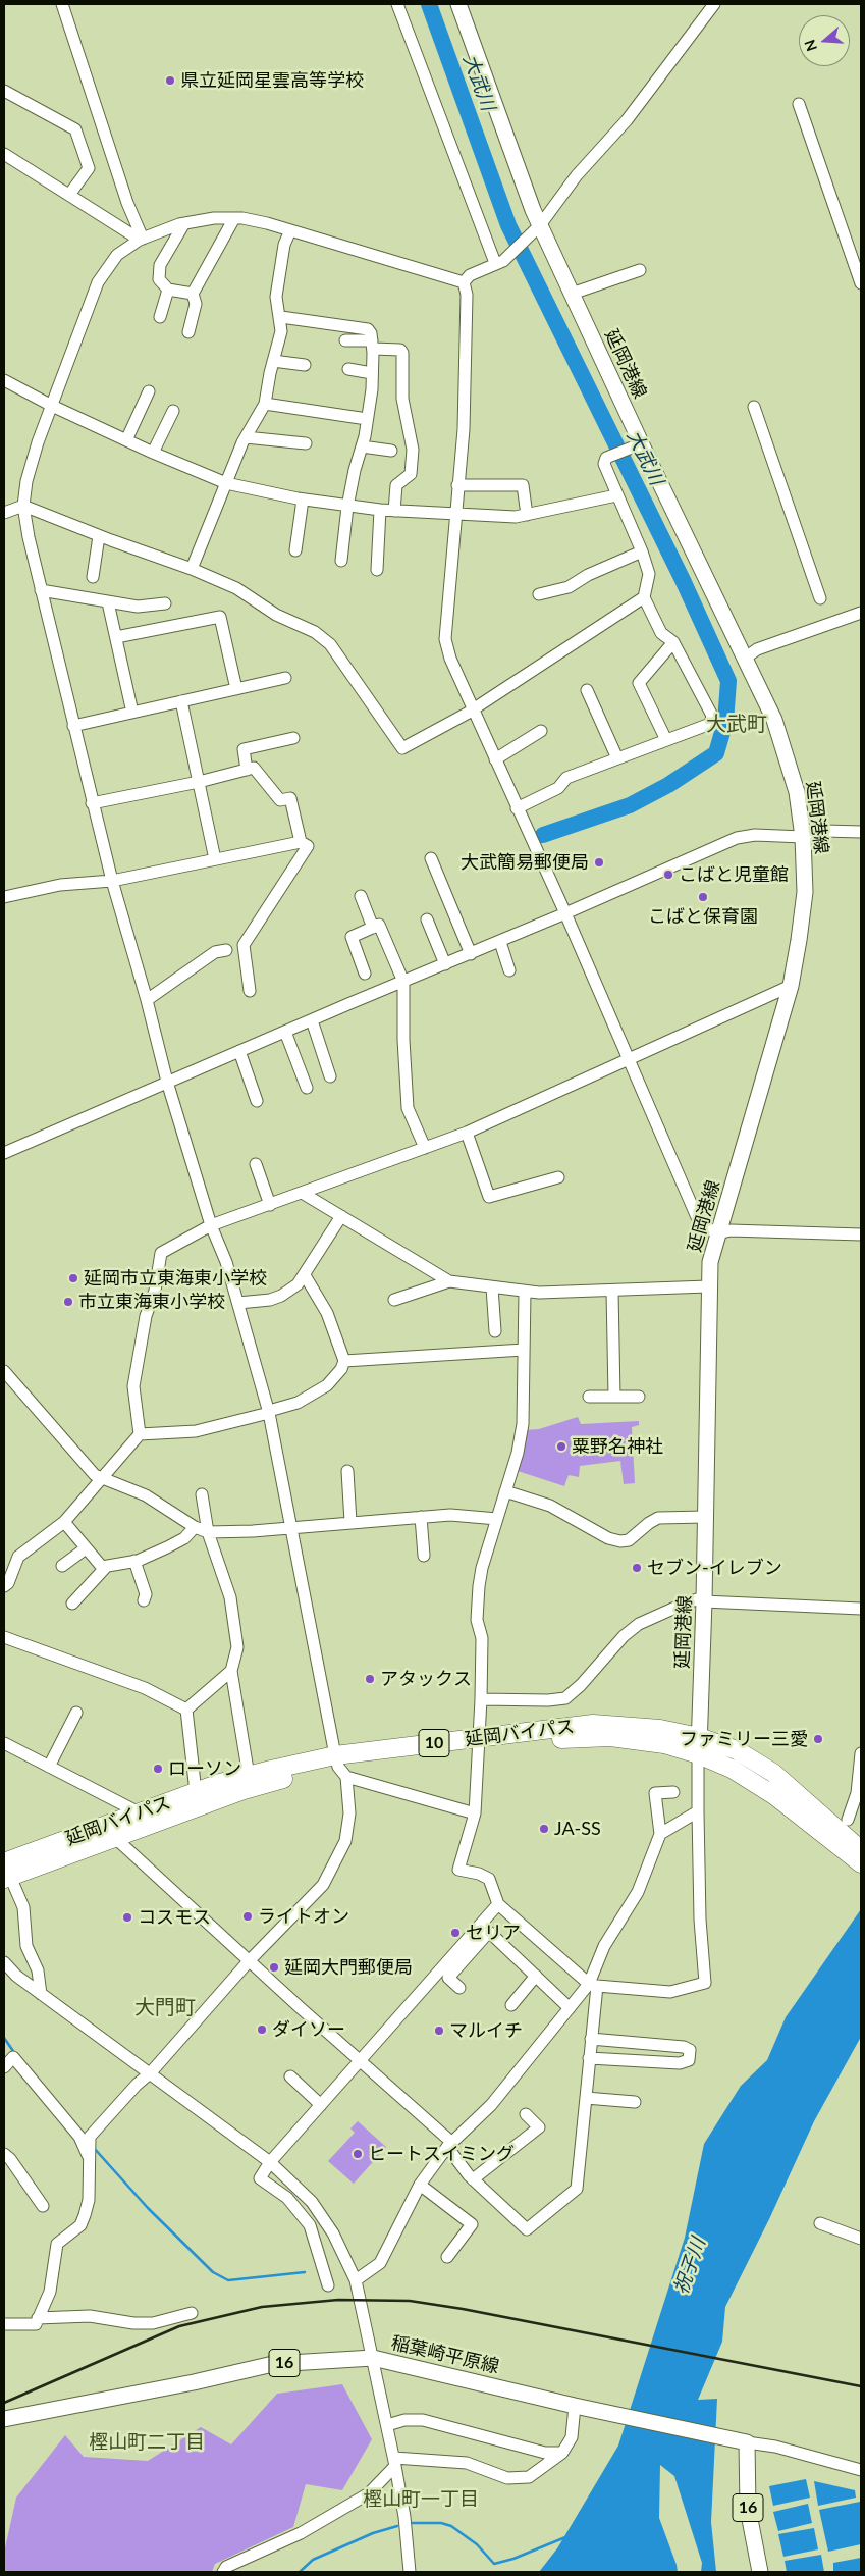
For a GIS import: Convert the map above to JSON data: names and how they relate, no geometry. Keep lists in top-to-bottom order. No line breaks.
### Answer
{"streets":{"highway":["延岡バイパス","10"],"main road":["延岡港線","稲葉崎平原線","16"]},"crossings":[["延岡港線","延岡バイパス"],["稲葉崎平原線","16"]],"districts":["大武町","大門町","樫山町二丁目","樫山町一丁目"],"water":["大武川","祝子川"],"places":["県立延岡星雲高等学校","大武簡易郵便局","こばと児童館","こばと保育園","延岡市立東海東小学校","市立東海東小学校","粟野名神社","セブン-イレブン","アタックス","ファミリー三愛","ローソン","JA-SS","ライトオン","コスモス","セリア","延岡大門郵便局","ダイソー","マルイチ","ヒートスイミング"],"north":"left"}
